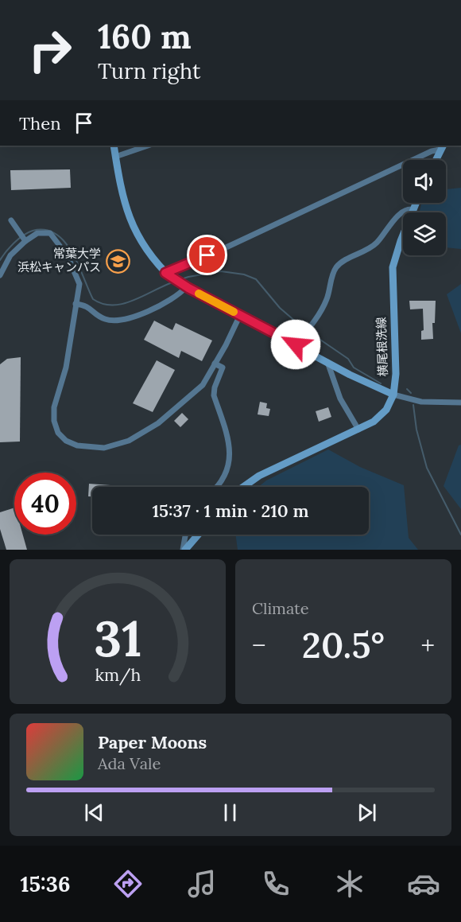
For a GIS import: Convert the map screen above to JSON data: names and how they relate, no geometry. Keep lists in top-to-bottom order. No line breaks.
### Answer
{"streets":{"main road":["横尾根洗線"]},"places":{"school or university":["常葉大学 浜松キャンパス"]},"page":{"turn":["160 m","Turn right"],"then":"Then","limit":"40","trip":"15:37 · 1 min · 210 m","tile":"Climate","heat":["−","20.5°","+"],"song":["Paper Moons","Ada Vale"],"tabs":"15:36","gauge":["31","km/h"]}}
